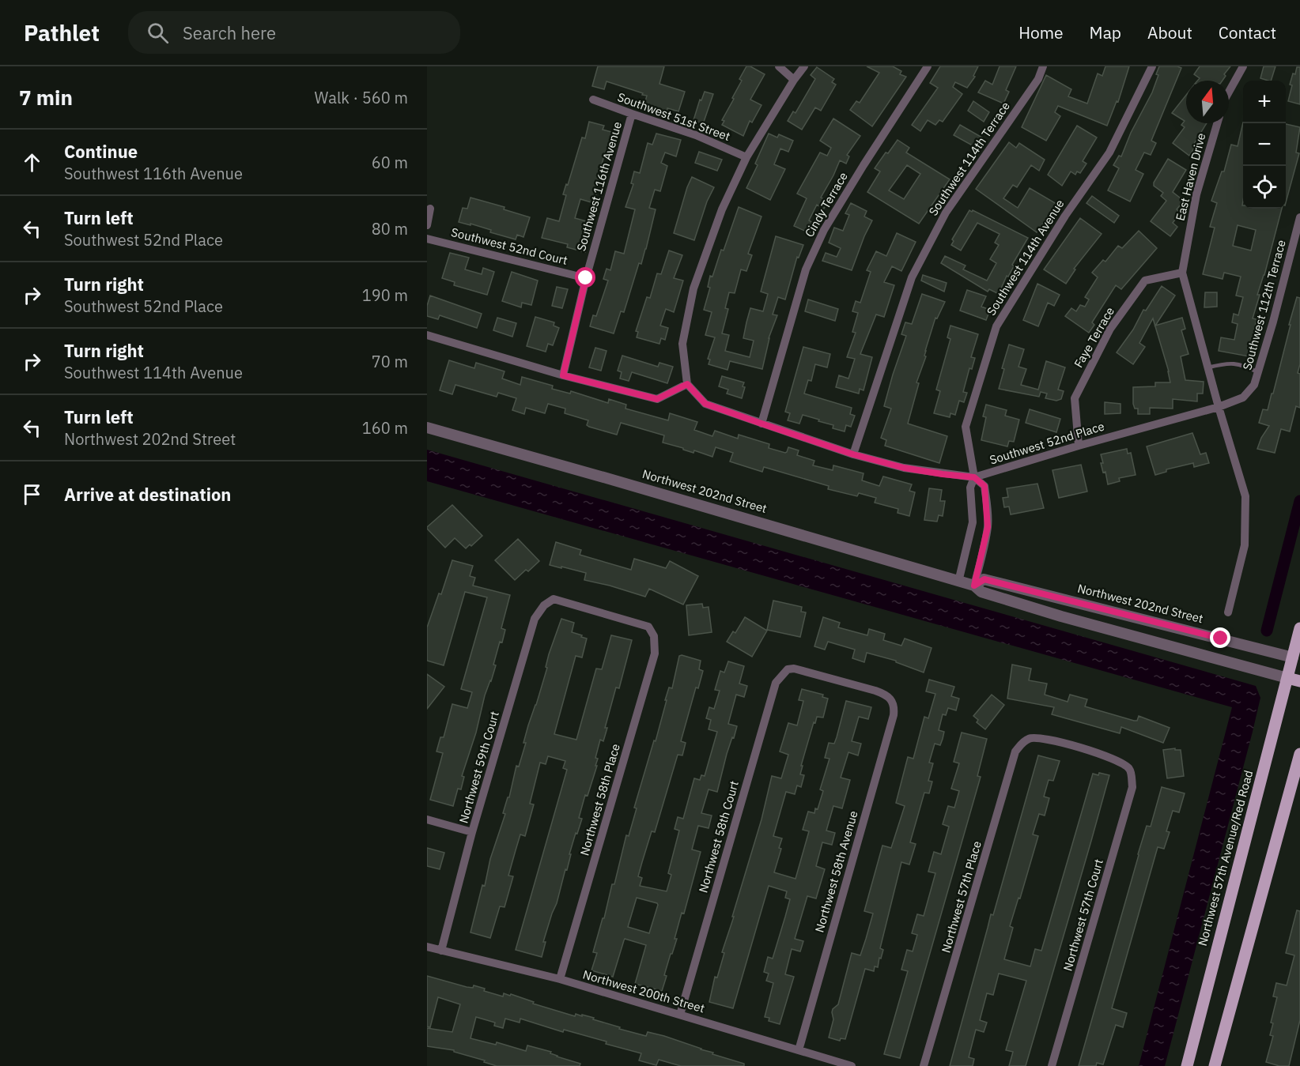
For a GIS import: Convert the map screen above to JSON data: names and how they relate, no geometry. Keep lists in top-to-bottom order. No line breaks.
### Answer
{"streets":{"main road":["Northwest 202nd Street","Northwest 57th Avenue/Red Road"],"street":["Southwest 51st Street","Southwest 114th Terrace","East Haven Drive","Southwest 116th Avenue","Cindy Terrace","Southwest 52nd Court","Southwest 114th Avenue","Southwest 112th Terrace","Faye Terrace","Southwest 52nd Place","Northwest 59th Court","Northwest 58th Place","Northwest 58th Court","Northwest 58th Avenue","Northwest 57th Place","Northwest 57th Court","Northwest 200th Street"]},"crossings":[["Southwest 51st Street","Southwest 116th Avenue"],["Southwest 114th Terrace","Southwest 52nd Place"],["East Haven Drive","Faye Terrace"],["Southwest 116th Avenue","Southwest 52nd Court"],["Cindy Terrace","Southwest 52nd Place"],["Southwest 114th Avenue","Southwest 52nd Place"],["Southwest 114th Avenue","Northwest 202nd Street"],["Southwest 112th Terrace","Southwest 52nd Place"],["Faye Terrace","Southwest 52nd Place"],["Northwest 202nd Street","Northwest 57th Avenue/Red Road"],["Northwest 59th Court","Northwest 58th Place"],["Northwest 59th Court","Northwest 200th Street"],["Northwest 58th Place","Northwest 200th Street"],["Northwest 58th Court","Northwest 58th Avenue"],["Northwest 58th Court","Northwest 200th Street"],["Northwest 58th Avenue","Northwest 200th Street"],["Northwest 57th Place","Northwest 57th Court"]],"north":"top","page":{"header":"Pathlet","search":"Search here","nav":["Home","Map","About","Contact"],"heading":["7 min","Walk · 560 m"],"map_buttons":["+","−"],"list":[["Continue","Southwest 116th Avenue","60 m"],["Turn left","Southwest 52nd Place","80 m"],["Turn right","Southwest 52nd Place","190 m"],["Turn right","Southwest 114th Avenue","70 m"],["Turn left","Northwest 202nd Street","160 m"],"Arrive at destination"]}}
